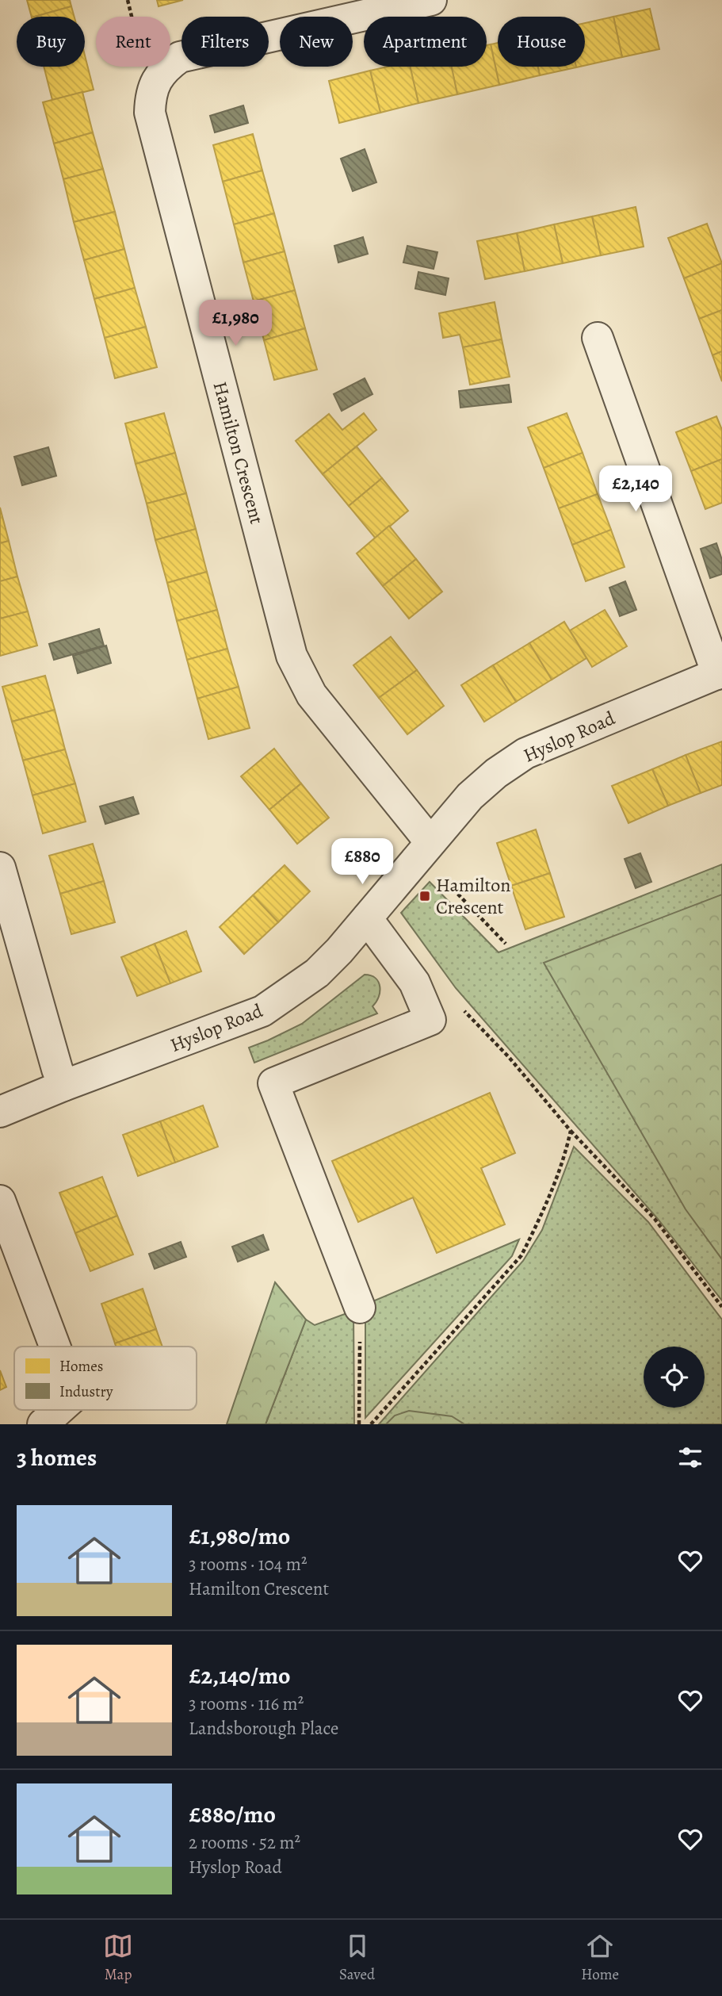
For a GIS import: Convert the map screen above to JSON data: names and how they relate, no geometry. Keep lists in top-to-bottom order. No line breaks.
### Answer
{"streets":{"street":["Hamilton Crescent","Hyslop Road"]},"crossings":[["Hamilton Crescent","Hyslop Road"]],"places":{"transit":["Hamilton Crescent"]},"legend":["Homes","Industry"],"page":{"chip":["Buy","Rent","Filters","New","Apartment","House"],"price":["£1,980","£2,140","£880"],"heading":"3 homes","list":[{"name":"£1,980/mo","note":"3 rooms · 104 m² · Hamilton Crescent"},{"name":"£2,140/mo","note":"3 rooms · 116 m² · Landsborough Place"},{"name":"£880/mo","note":"2 rooms · 52 m² · Hyslop Road"}],"tabs":["Map","Saved","Home"]}}
